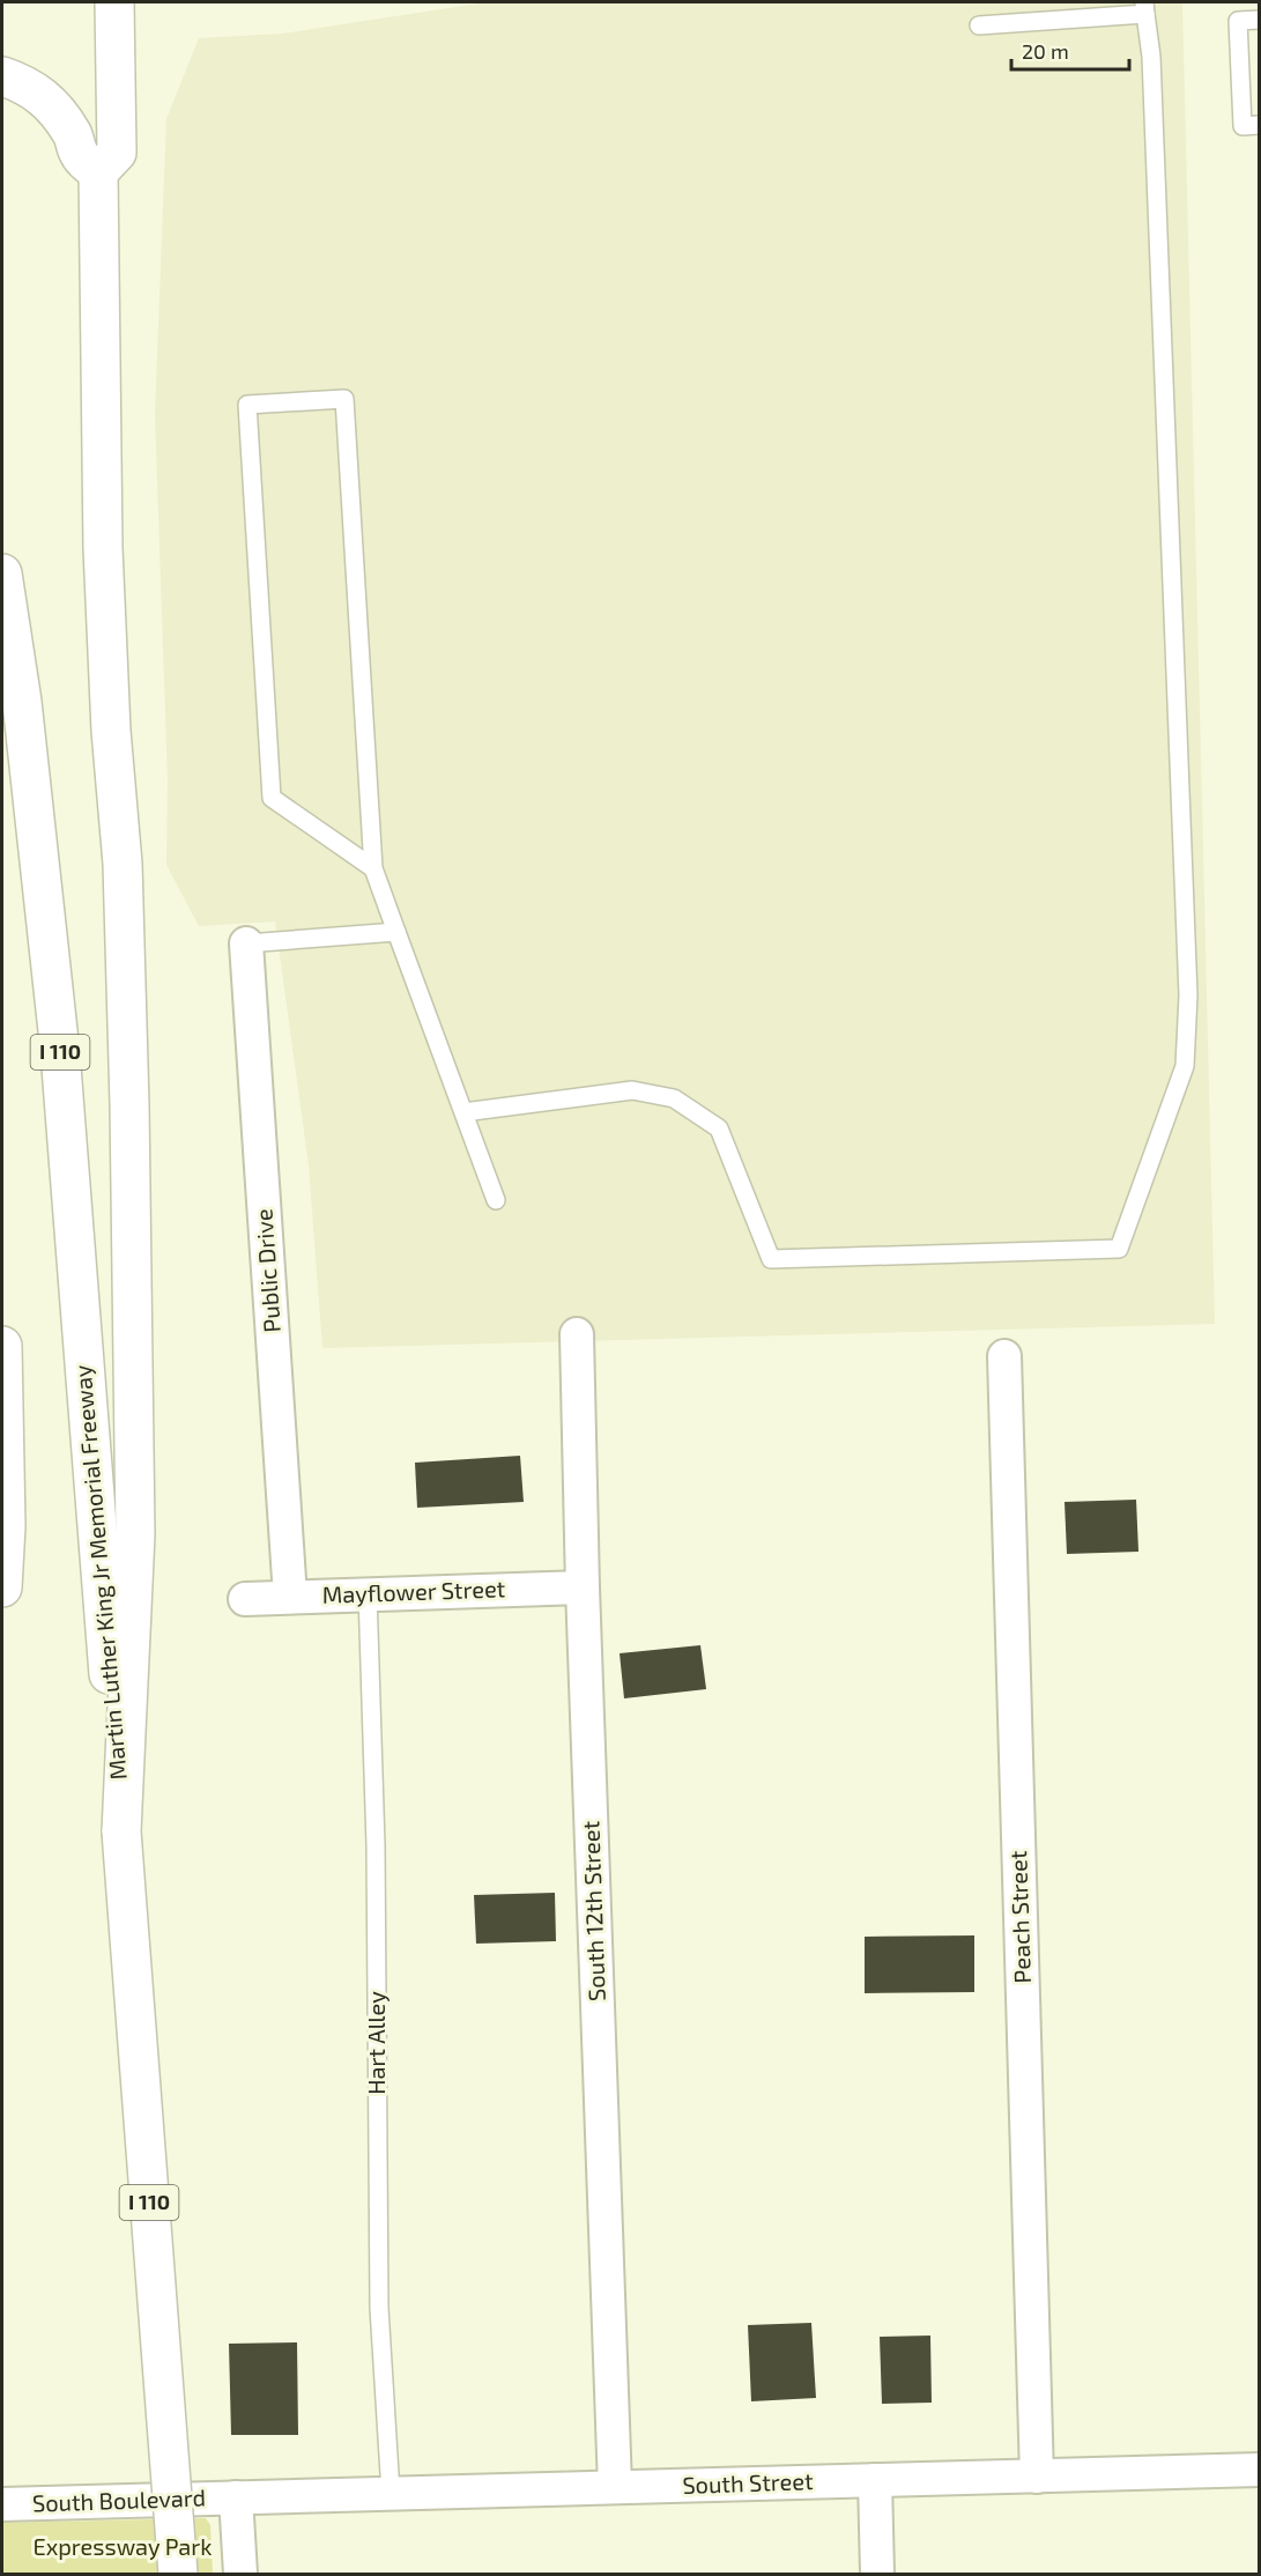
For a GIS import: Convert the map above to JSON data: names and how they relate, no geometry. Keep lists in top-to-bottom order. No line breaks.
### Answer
{"streets":{"highway":["I 110","Martin Luther King Jr Memorial Freeway"],"street":["Public Drive","Mayflower Street","South 12th Street","Peach Street","South Street","South Boulevard"],"lane":["Hart Alley"]},"crossings":[["Public Drive","Mayflower Street"],["Mayflower Street","South 12th Street"],["Mayflower Street","Hart Alley"],["South 12th Street","South Street"],["Peach Street","South Street"],["Hart Alley","South Street"],["South Street","South Boulevard"]],"parks":["Expressway Park"],"scale_bar":"20 m"}
